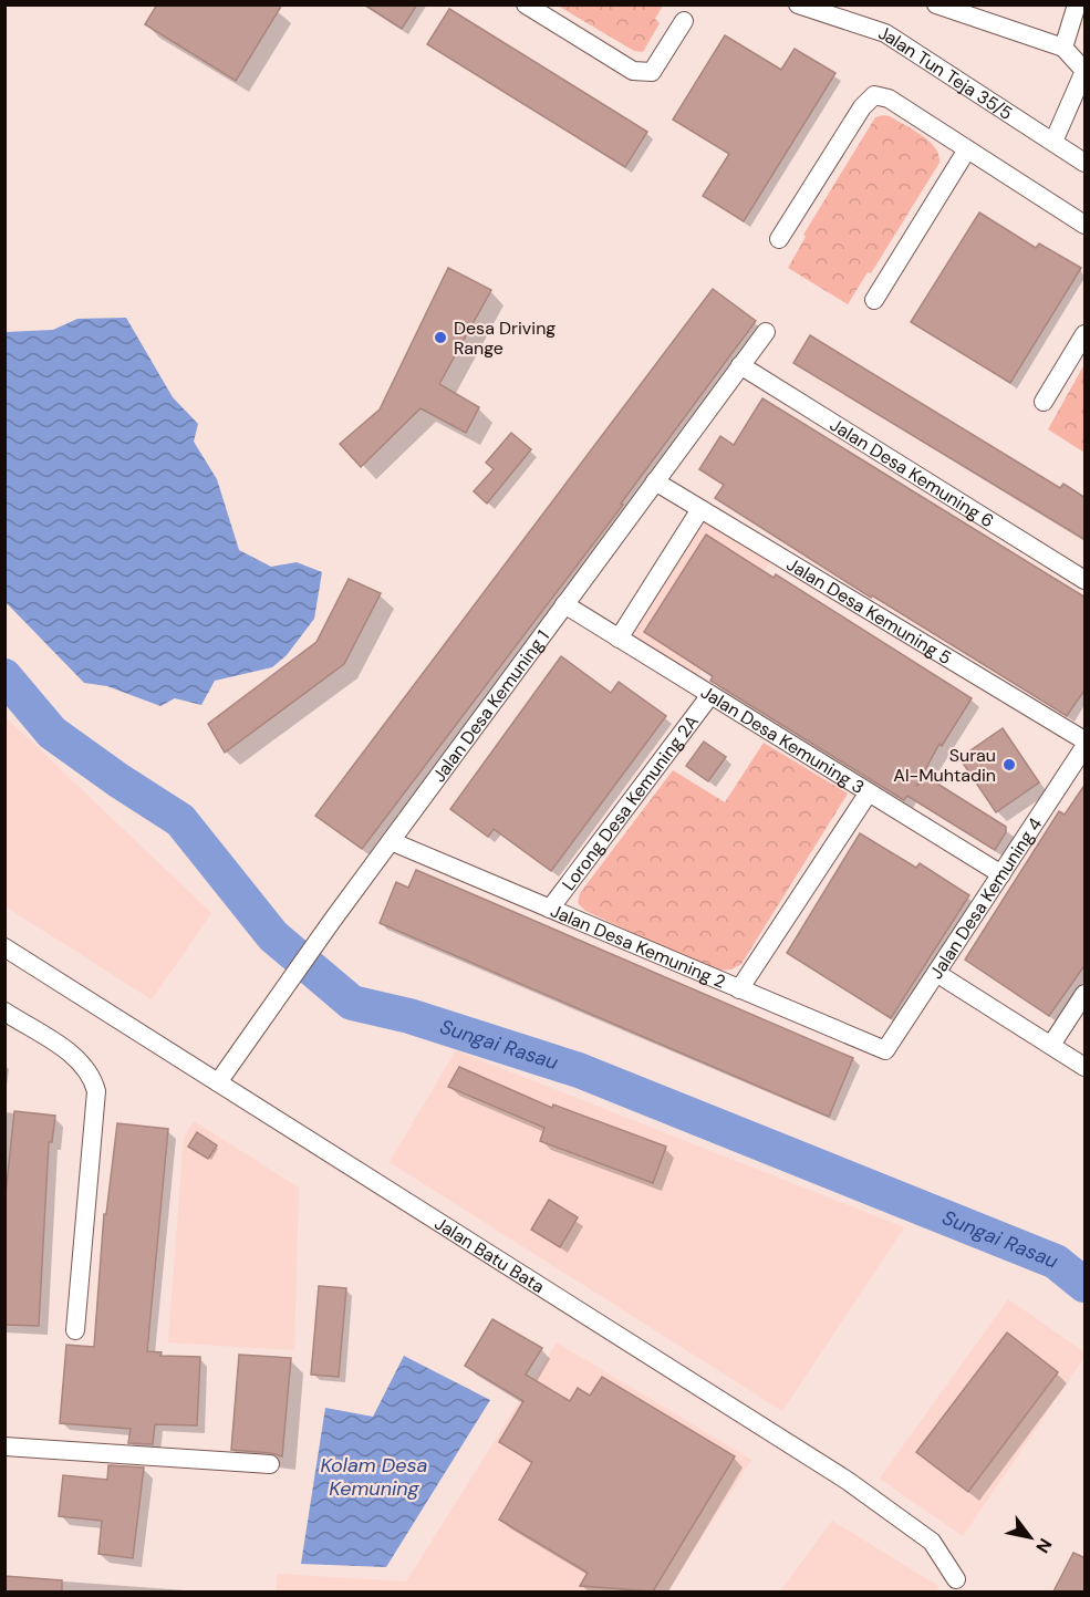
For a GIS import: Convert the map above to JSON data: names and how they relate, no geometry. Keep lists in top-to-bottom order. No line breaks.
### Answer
{"streets":{"street":["Jalan Tun Teja 35/5","Jalan Desa Kemuning 6","Jalan Desa Kemuning 5","Jalan Desa Kemuning 1","Jalan Desa Kemuning 3","Lorong Desa Kemuning 2A","Jalan Desa Kemuning 4","Jalan Desa Kemuning 2","Jalan Batu Bata"]},"crossings":[["Jalan Desa Kemuning 6","Jalan Desa Kemuning 1"],["Jalan Desa Kemuning 5","Jalan Desa Kemuning 1"],["Jalan Desa Kemuning 1","Jalan Desa Kemuning 3"],["Jalan Desa Kemuning 1","Jalan Desa Kemuning 2"],["Jalan Desa Kemuning 1","Jalan Batu Bata"],["Jalan Desa Kemuning 3","Lorong Desa Kemuning 2A"],["Jalan Desa Kemuning 3","Jalan Desa Kemuning 4"],["Lorong Desa Kemuning 2A","Jalan Desa Kemuning 2"],["Jalan Desa Kemuning 4","Jalan Desa Kemuning 2"]],"water":["Sungai Rasau","Kolam Desa Kemuning"],"places":["Desa Driving Range","Surau Al-Muhtadin"],"north":"bottom right"}
